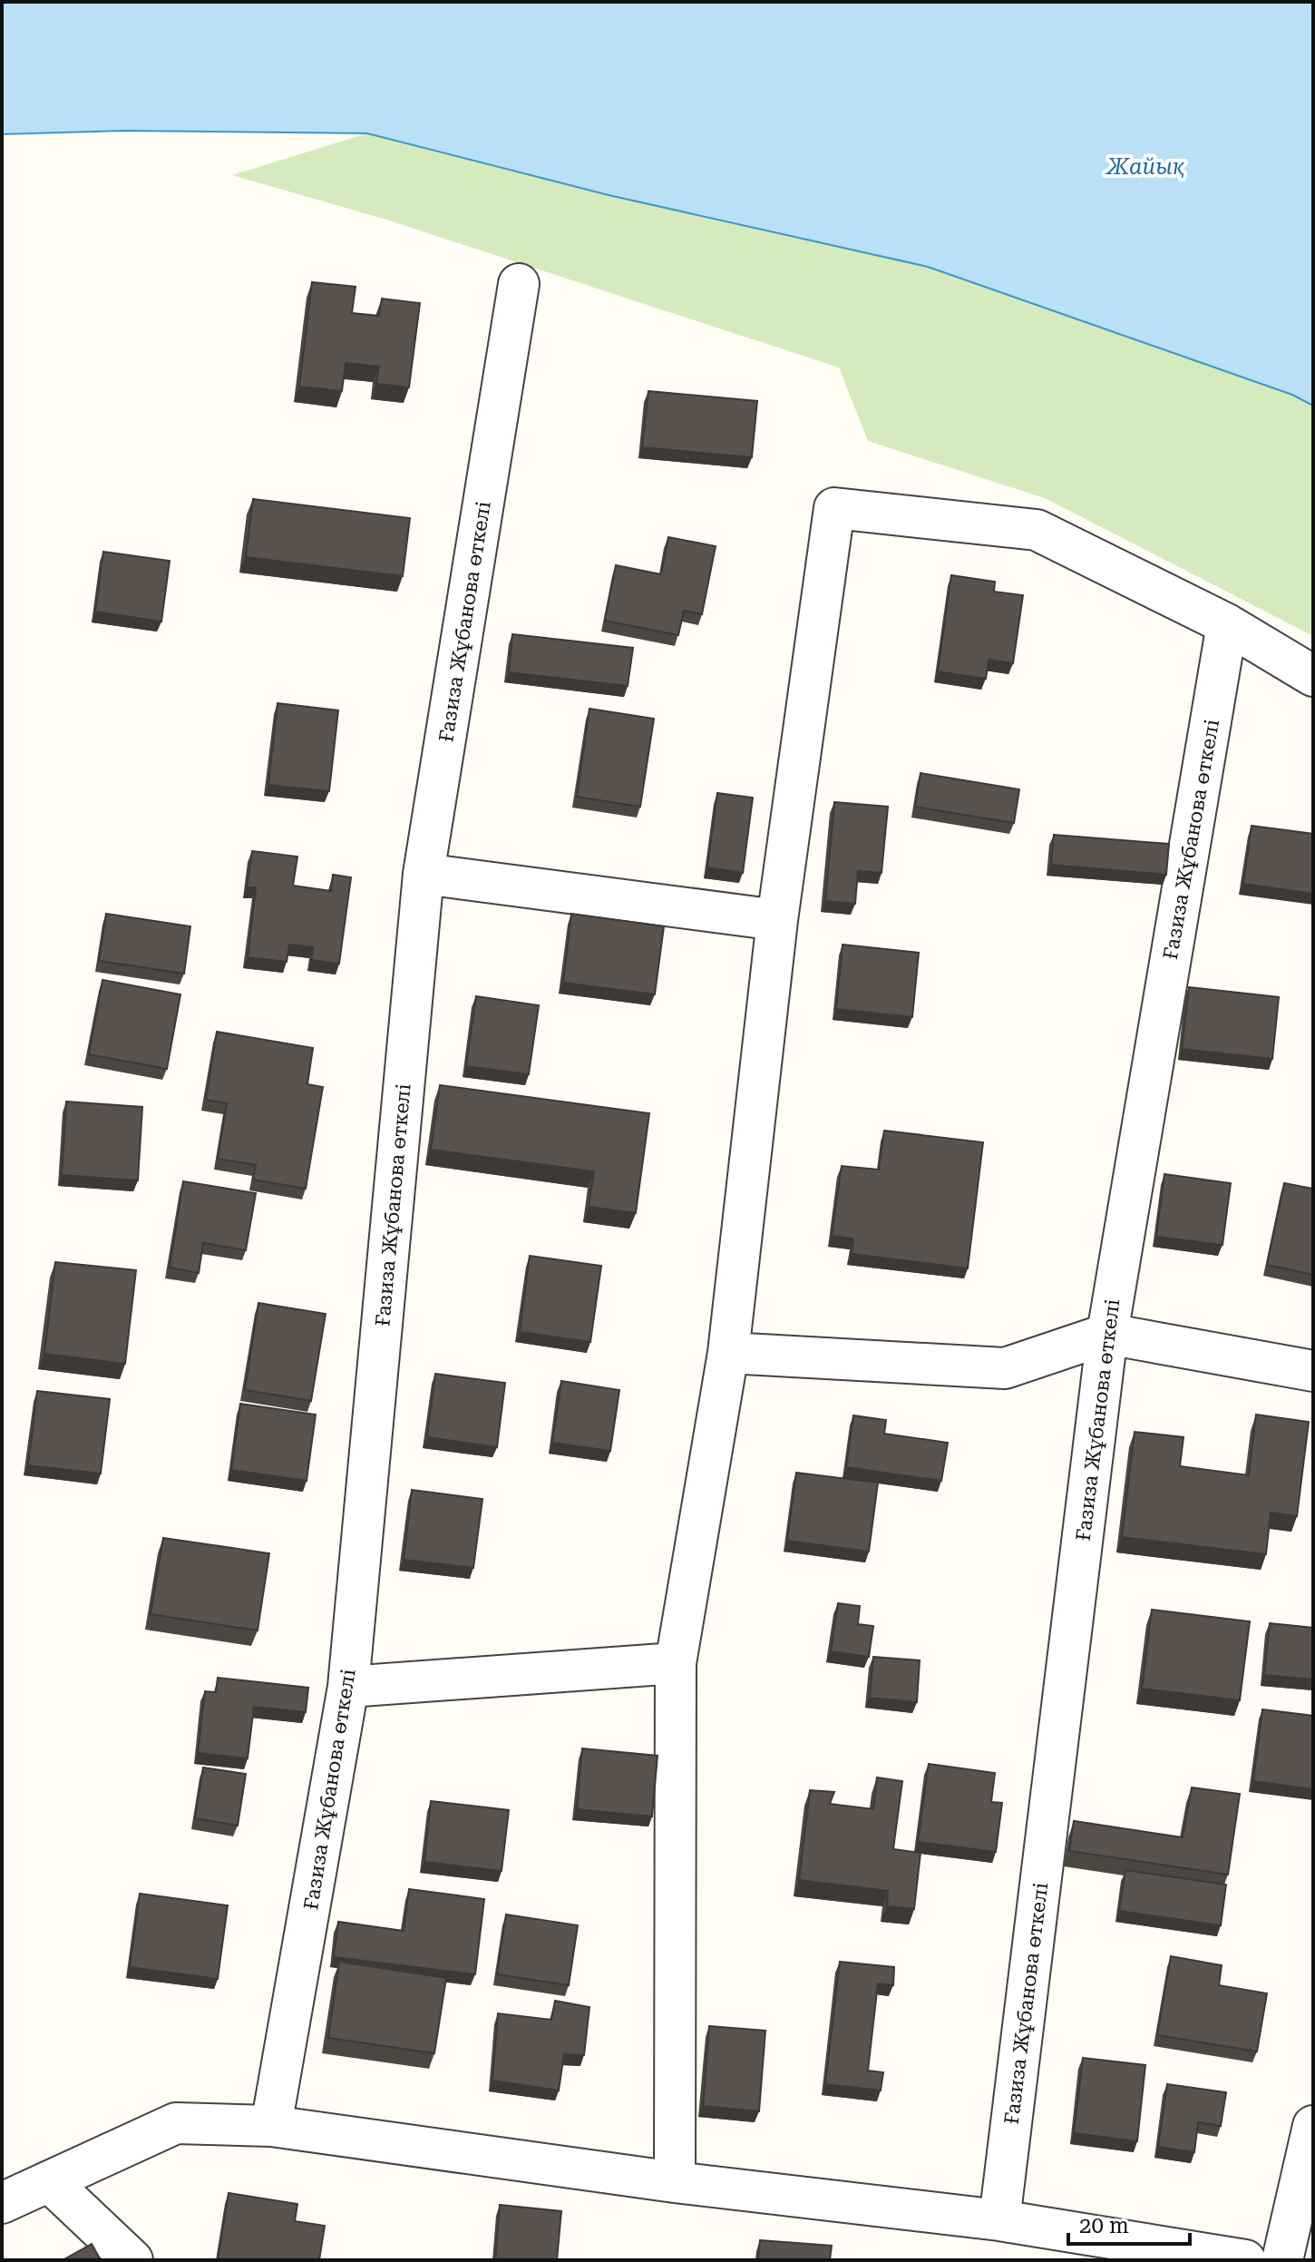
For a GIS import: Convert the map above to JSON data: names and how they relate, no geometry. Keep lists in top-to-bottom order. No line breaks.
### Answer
{"streets":{"street":["Ғазиза Жұбанова өткелі"]},"water":["Жайық"],"scale_bar":"20 m"}
